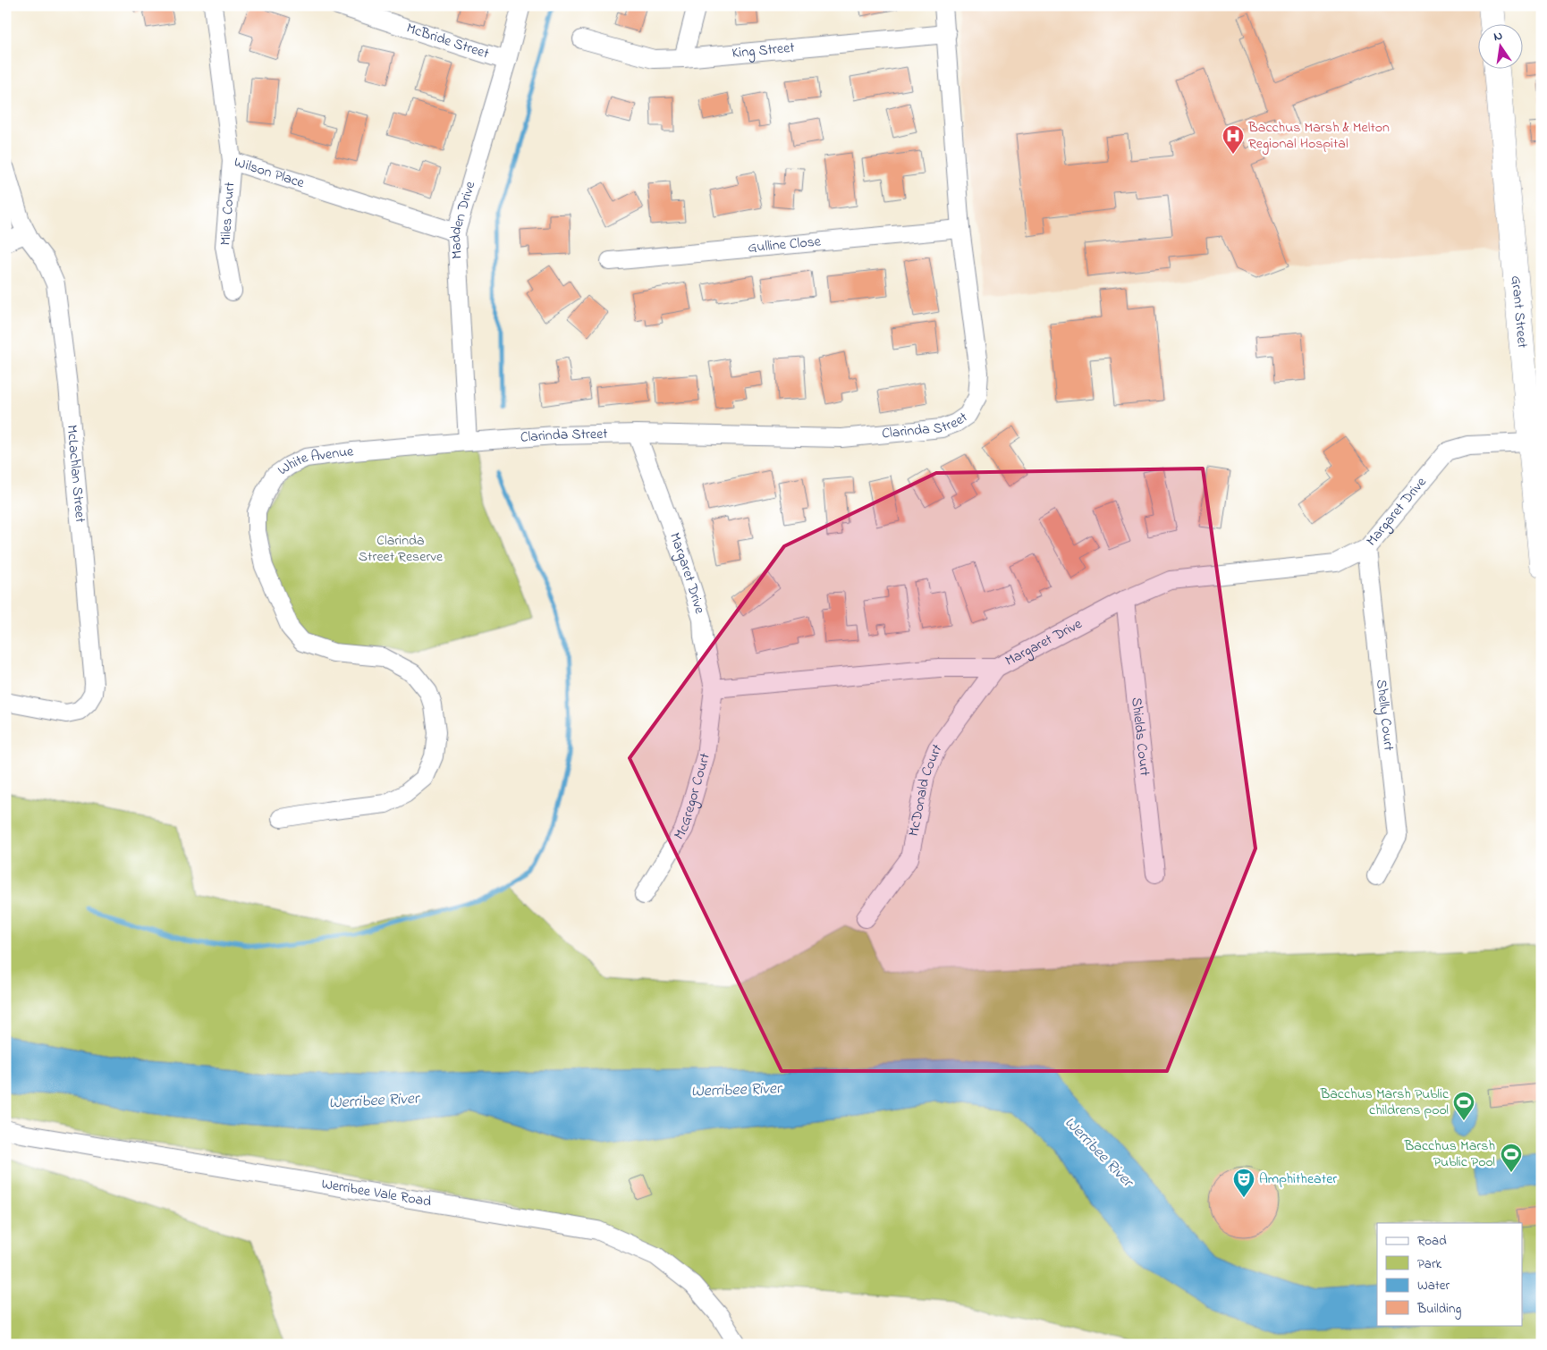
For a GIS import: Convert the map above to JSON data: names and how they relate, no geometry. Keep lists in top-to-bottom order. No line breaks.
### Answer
{"streets":{"main road":["Grant Street"],"street":["McBride Street","King Street","Wilson Place","Miles Court","Madden Drive","Gulline Close","Clarinda Street","White Avenue","McLachlan Street","Margaret Drive","Shelly Court","Shields Court","McDonald Court","McGregor Court","Werribee Vale Road"]},"crossings":[["McBride Street","Madden Drive"],["King Street","Clarinda Street"],["Wilson Place","Miles Court"],["Wilson Place","Madden Drive"],["Madden Drive","Clarinda Street"],["Madden Drive","White Avenue"],["Gulline Close","Clarinda Street"],["Grant Street","Margaret Drive"],["Clarinda Street","White Avenue"],["Clarinda Street","Margaret Drive"],["Margaret Drive","Shelly Court"],["Margaret Drive","Shields Court"],["Margaret Drive","McDonald Court"],["Margaret Drive","McGregor Court"]],"water":["Werribee River"],"parks":["Clarinda Street Reserve"],"places":{"hospital":["Bacchus Marsh & Melton Regional Hospital"],"sports":["Bacchus Marsh Public childrens pool","Bacchus Marsh Public Pool"],"theatre":["Amphitheater"]},"legend":["Road","Park","Water","Building"],"north":"top"}
